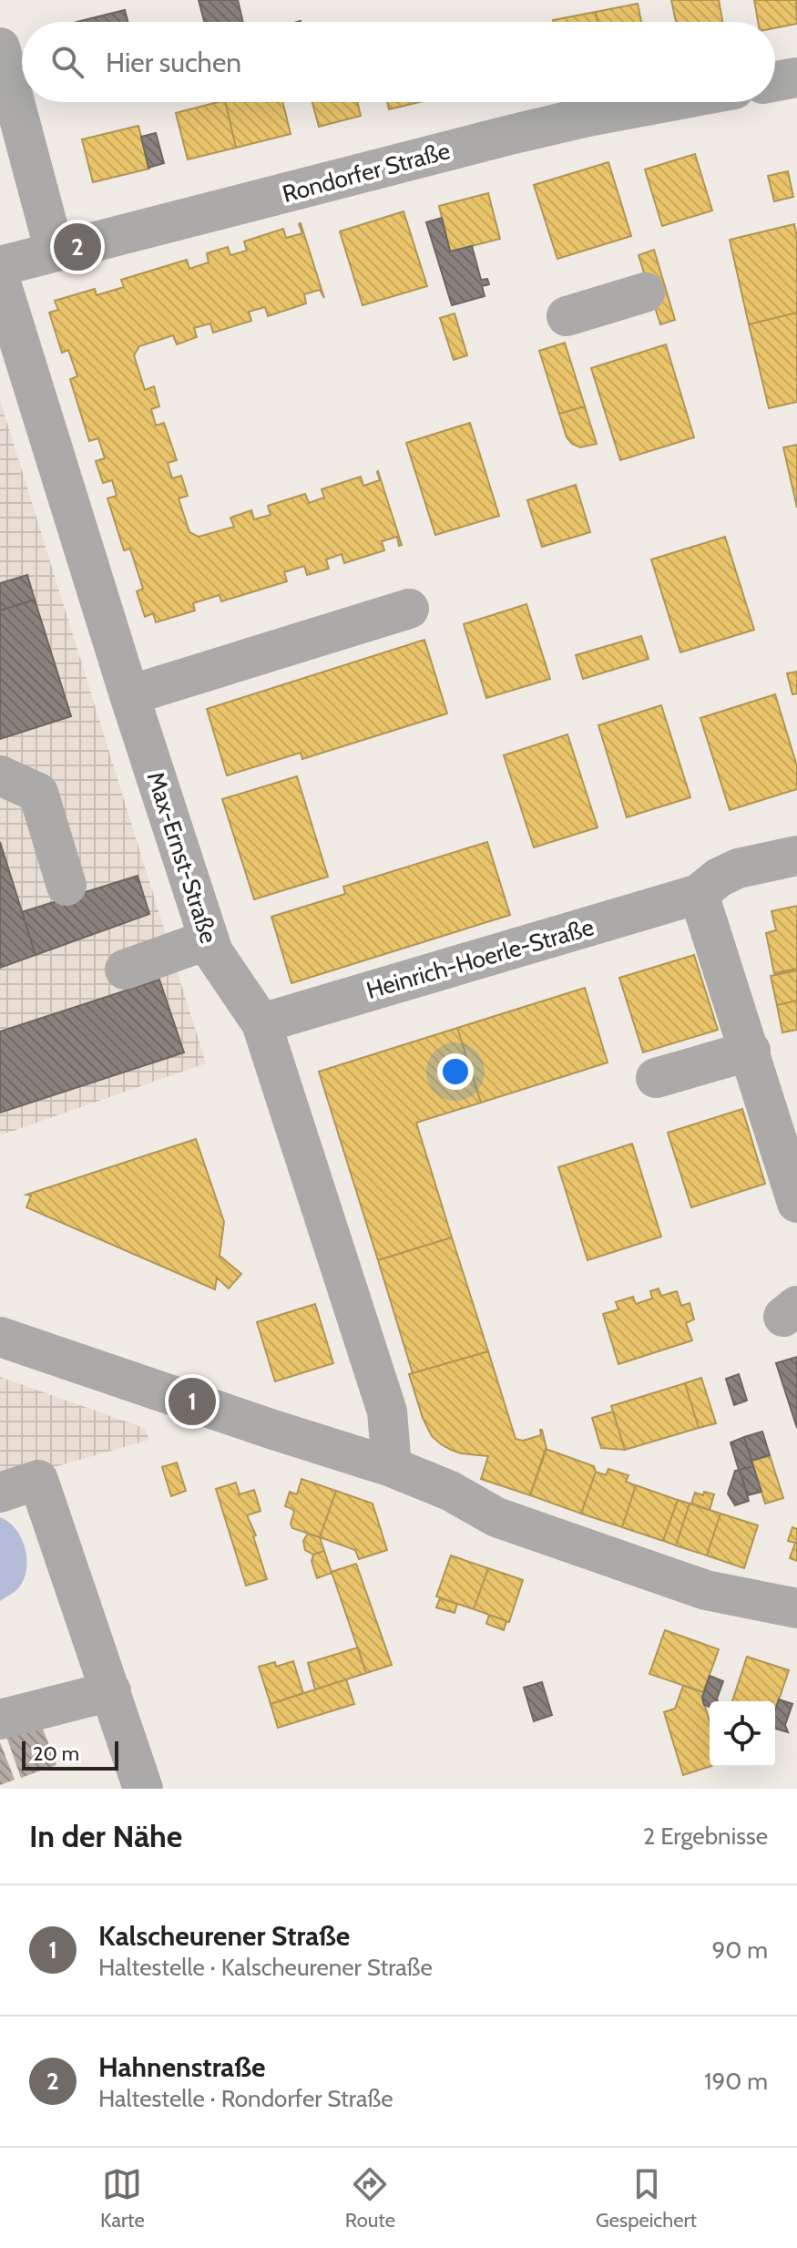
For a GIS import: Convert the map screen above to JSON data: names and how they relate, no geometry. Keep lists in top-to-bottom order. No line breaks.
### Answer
{"streets":{"street":["Rondorfer Straße","Max-Ernst-Straße","Heinrich-Hoerle-Straße"]},"crossings":[["Max-Ernst-Straße","Heinrich-Hoerle-Straße"]],"scale_bar":"20 m","page":{"search":"Hier suchen","pins":["2","1"],"scale":"20 m","heading":["In der Nähe","2 Ergebnisse"],"list":[{"mark":"1","name":"Kalscheurener Straße","note":"Haltestelle · Kalscheurener Straße","value":"90 m"},{"mark":"2","name":"Hahnenstraße","note":"Haltestelle · Rondorfer Straße","value":"190 m"}],"nav":["Karte","Route","Gespeichert"]}}
